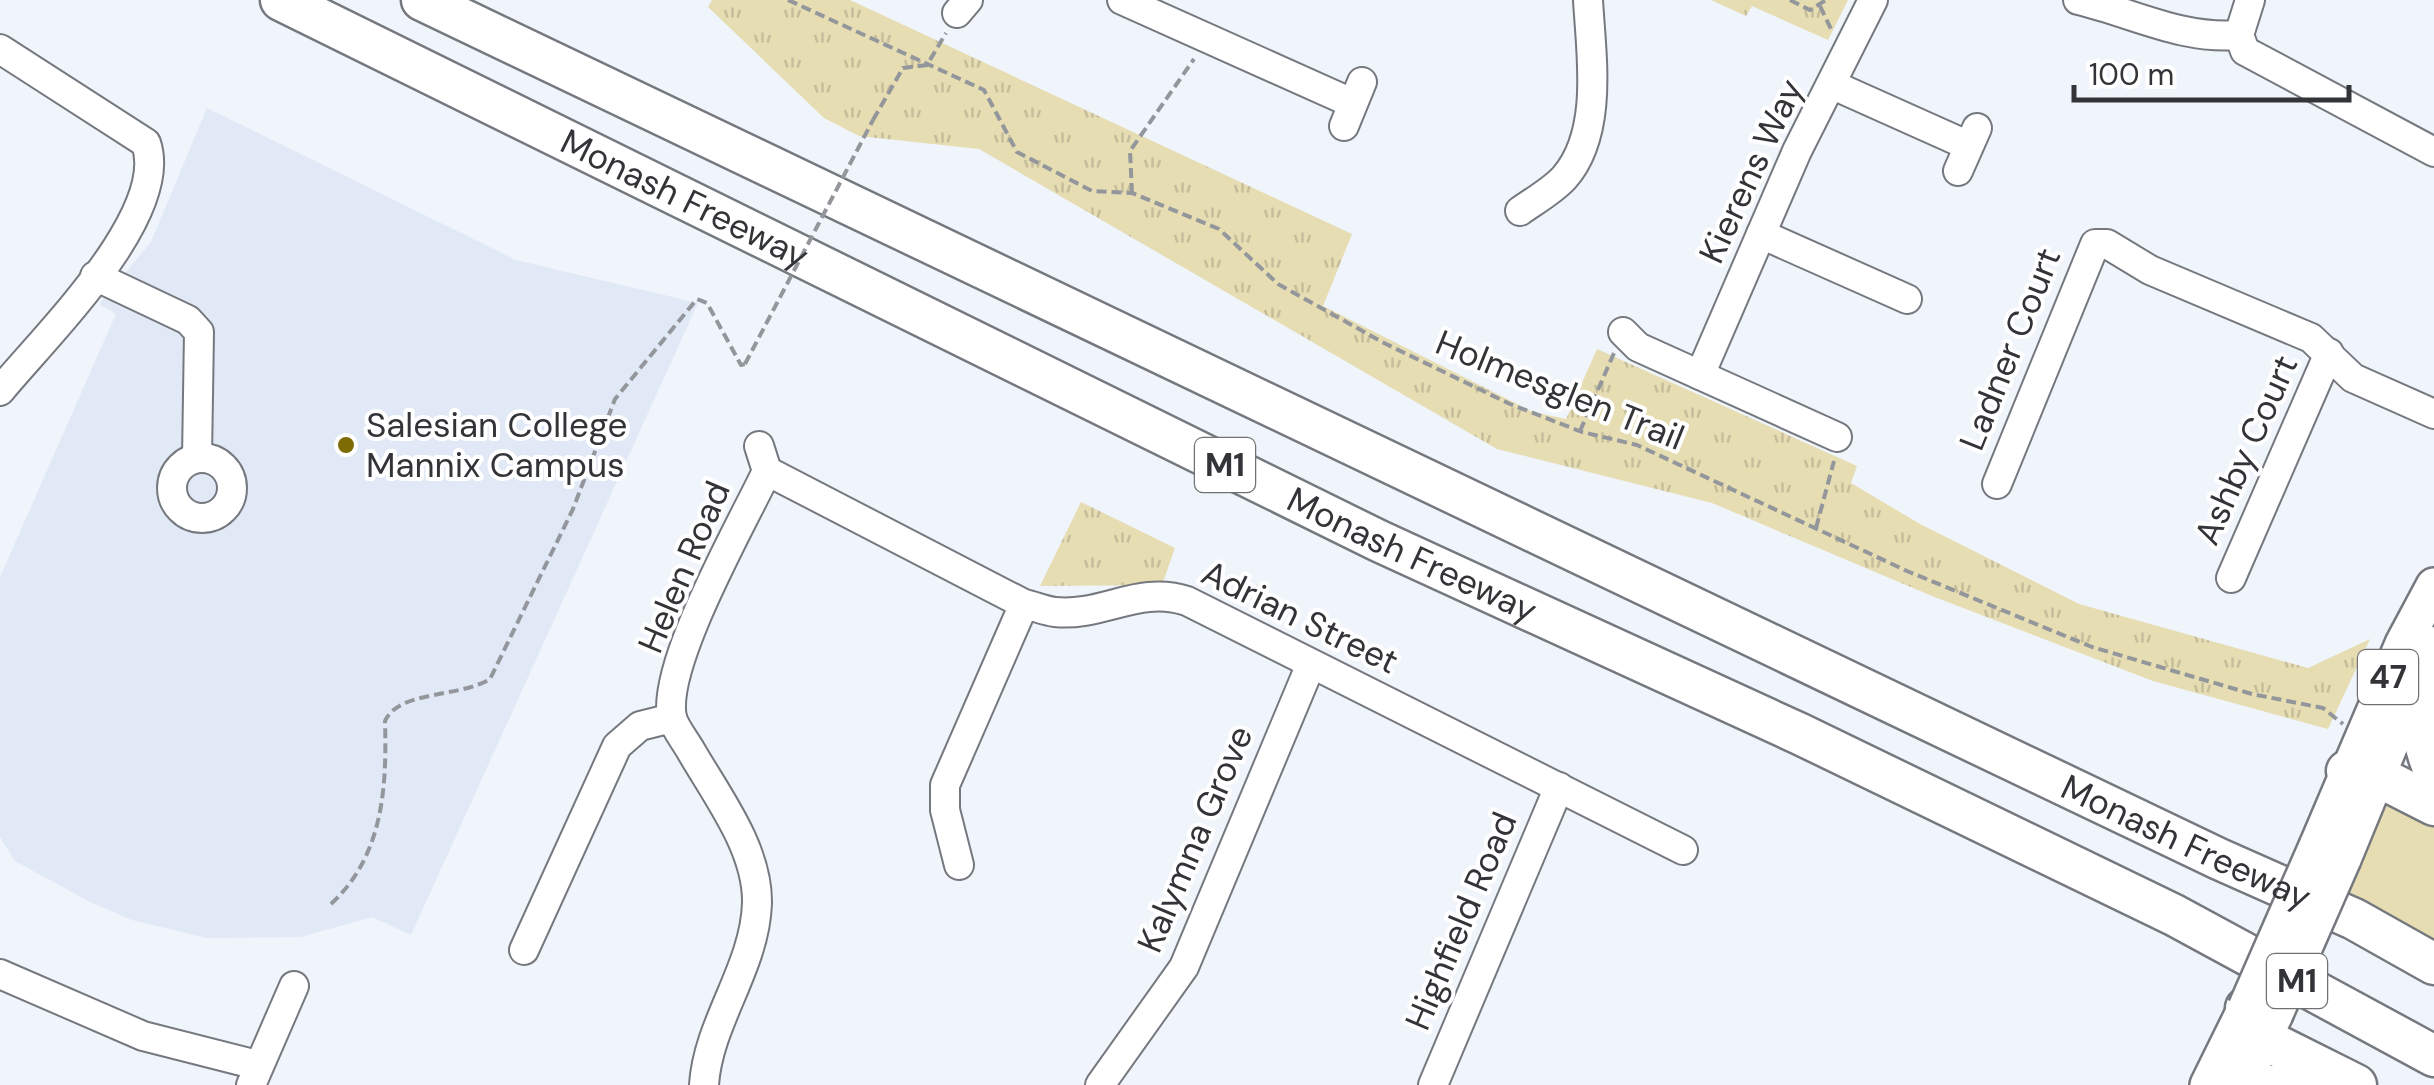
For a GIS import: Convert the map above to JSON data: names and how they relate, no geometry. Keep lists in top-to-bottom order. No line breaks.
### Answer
{"streets":{"highway":["Monash Freeway","M1"],"main road":["47"],"street":["Kierens Way","Ladner Court","Ashby Court","Helen Road","Adrian Street","Kalymna Grove","Highfield Road"],"path":["Holmesglen Trail"]},"crossings":[["Ladner Court","Ashby Court"],["Holmesglen Trail","47"],["Helen Road","Adrian Street"],["Adrian Street","Kalymna Grove"],["Adrian Street","Highfield Road"]],"places":["Salesian College Mannix Campus"],"scale_bar":"100 m"}
